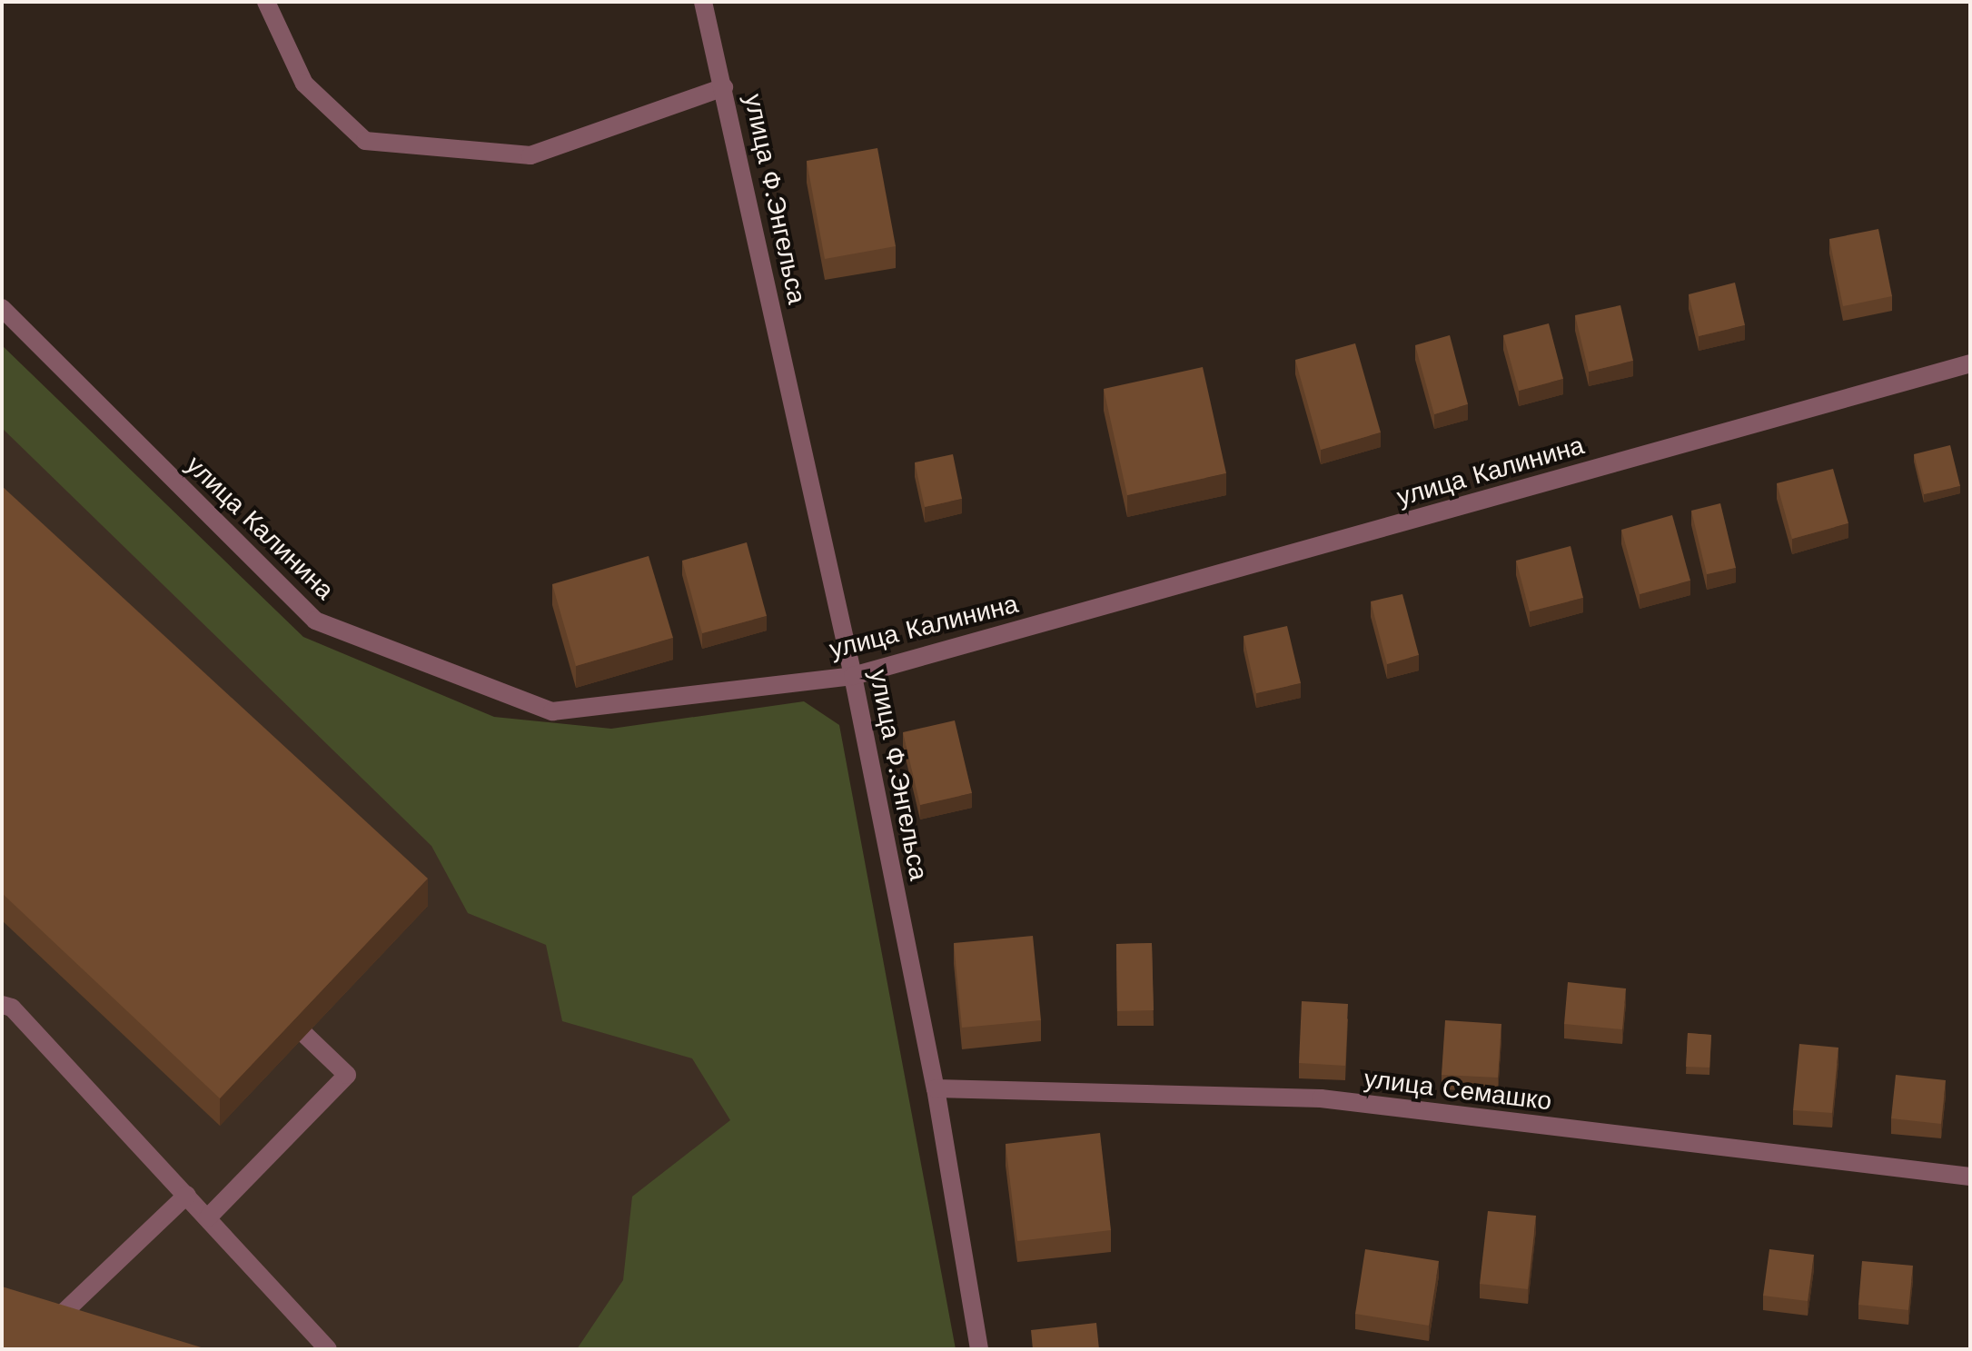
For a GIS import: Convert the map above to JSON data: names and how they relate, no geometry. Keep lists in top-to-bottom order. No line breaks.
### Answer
{"streets":{"street":["улица Ф.Энгельса","улица Калинина","улица Семашко"]},"crossings":[["улица Ф.Энгельса","улица Калинина"],["улица Ф.Энгельса","улица Семашко"]]}
